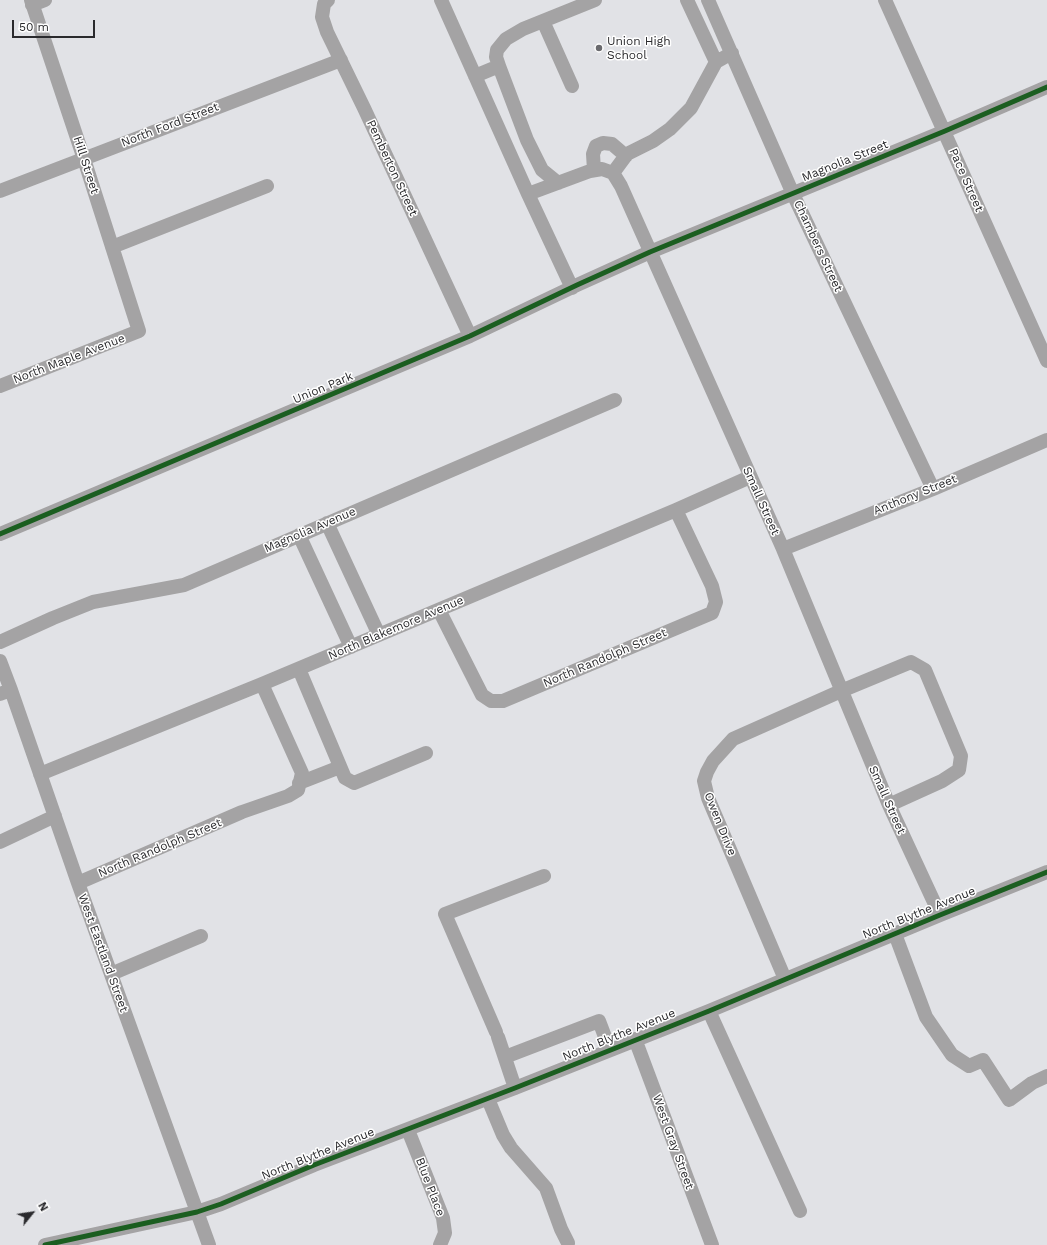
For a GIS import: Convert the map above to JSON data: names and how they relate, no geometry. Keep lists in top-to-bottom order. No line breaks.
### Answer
{"streets":{"street":["North Ford Street","Magnolia Street","Hill Street","Pemberton Street","Pace Street","Chambers Street","North Maple Avenue","Union Park","Anthony Street","Small Street","Magnolia Avenue","North Blakemore Avenue","North Randolph Street","Owen Drive","North Blythe Avenue","West Eastland Street","West Gray Street","Blue Place"]},"crossings":[["North Ford Street","Hill Street"],["North Ford Street","Pemberton Street"],["Magnolia Street","Pace Street"],["Magnolia Street","Chambers Street"],["Magnolia Street","Union Park"],["Magnolia Street","Small Street"],["Hill Street","North Maple Avenue"],["Pemberton Street","Union Park"],["Chambers Street","Anthony Street"],["Union Park","Small Street"],["Anthony Street","Small Street"],["Small Street","North Blakemore Avenue"],["Small Street","Owen Drive"],["Small Street","North Blythe Avenue"],["North Blakemore Avenue","North Randolph Street"],["North Blakemore Avenue","West Eastland Street"],["North Randolph Street","West Eastland Street"],["Owen Drive","North Blythe Avenue"],["North Blythe Avenue","West Eastland Street"],["North Blythe Avenue","West Gray Street"],["North Blythe Avenue","Blue Place"]],"places":["Union High School"],"scale_bar":"50 m","north":"top right"}
